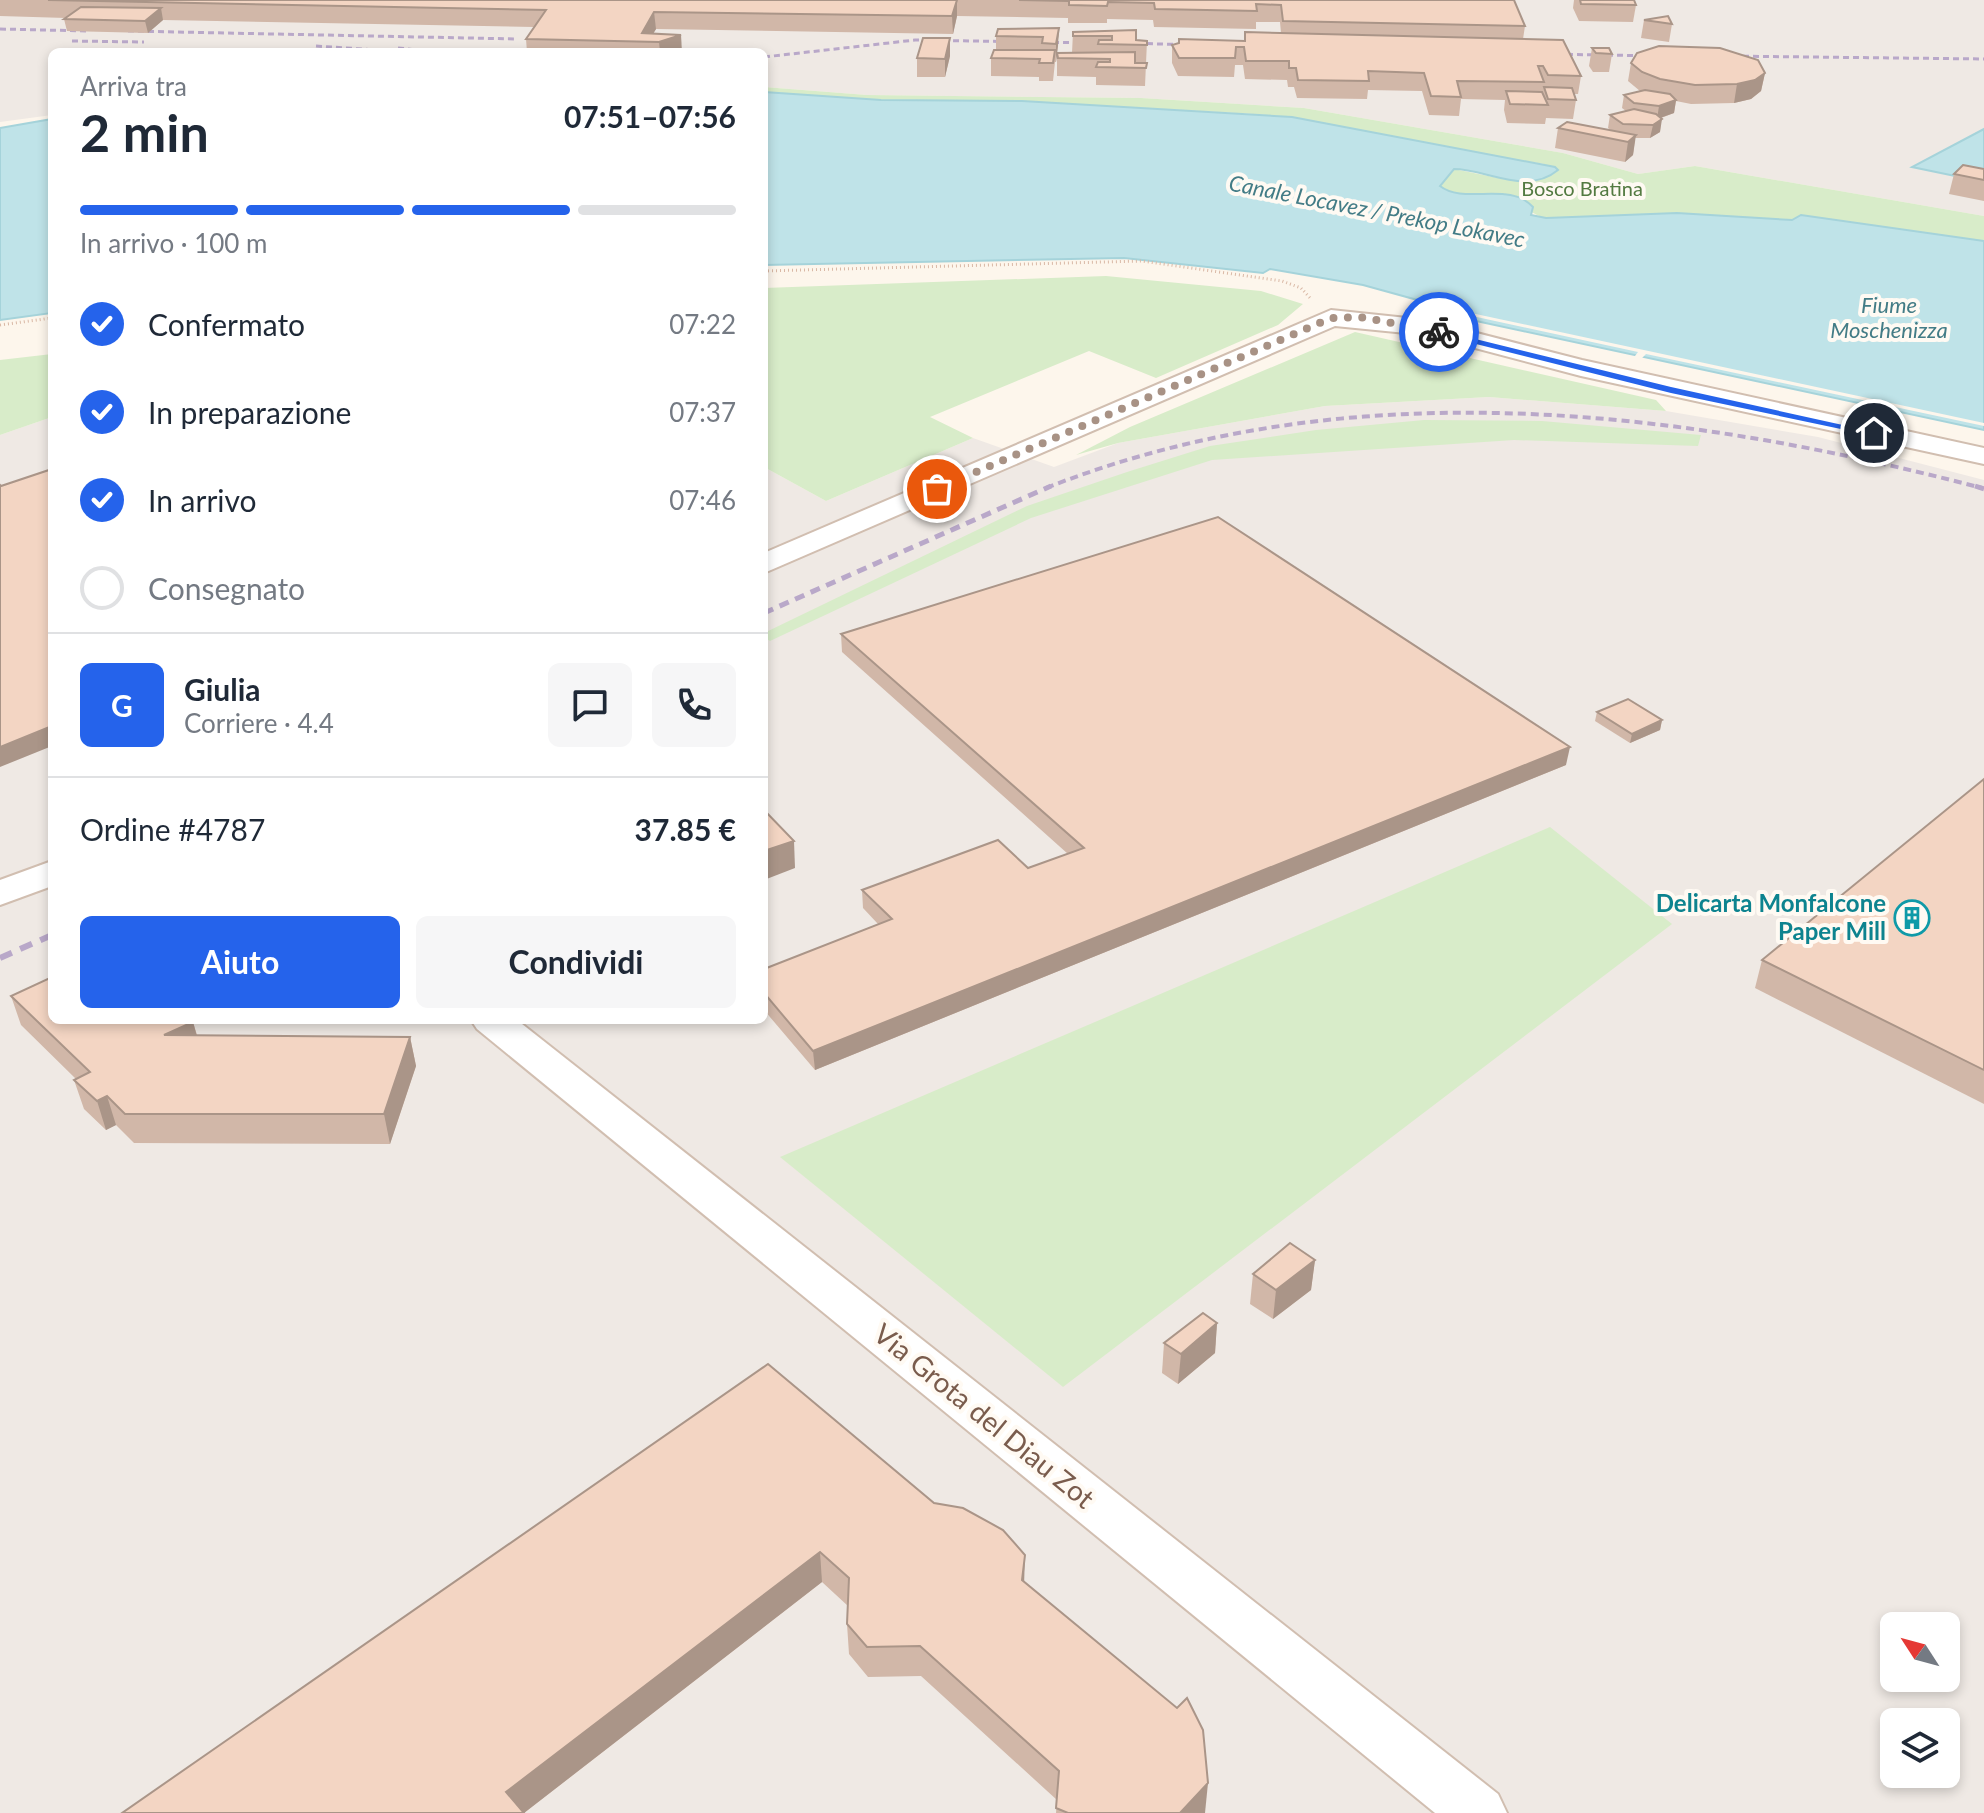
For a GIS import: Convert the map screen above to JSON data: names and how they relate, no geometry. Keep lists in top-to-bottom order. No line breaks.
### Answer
{"streets":{"street":["Via Grota del Diau Zot"]},"water":["Canale Locavez / Prekop Lokavec","Fiume Moschenizza"],"parks":["Bosco Bratina"],"places":{"building":["Delicarta Monfalcone Paper Mill"]},"north":"top left","page":{"heading":["2 min","Arriva tra","07:51–07:56"],"panel":["Giulia","Corriere · 4.4","Ordine #4787","37.85 €"],"bar":"In arrivo · 100 m","list":[["Confermato","07:22"],["In preparazione","07:37"],["In arrivo","07:46"],"Consegnato"],"round":"G","buttons":["Aiuto","Condividi"]}}
